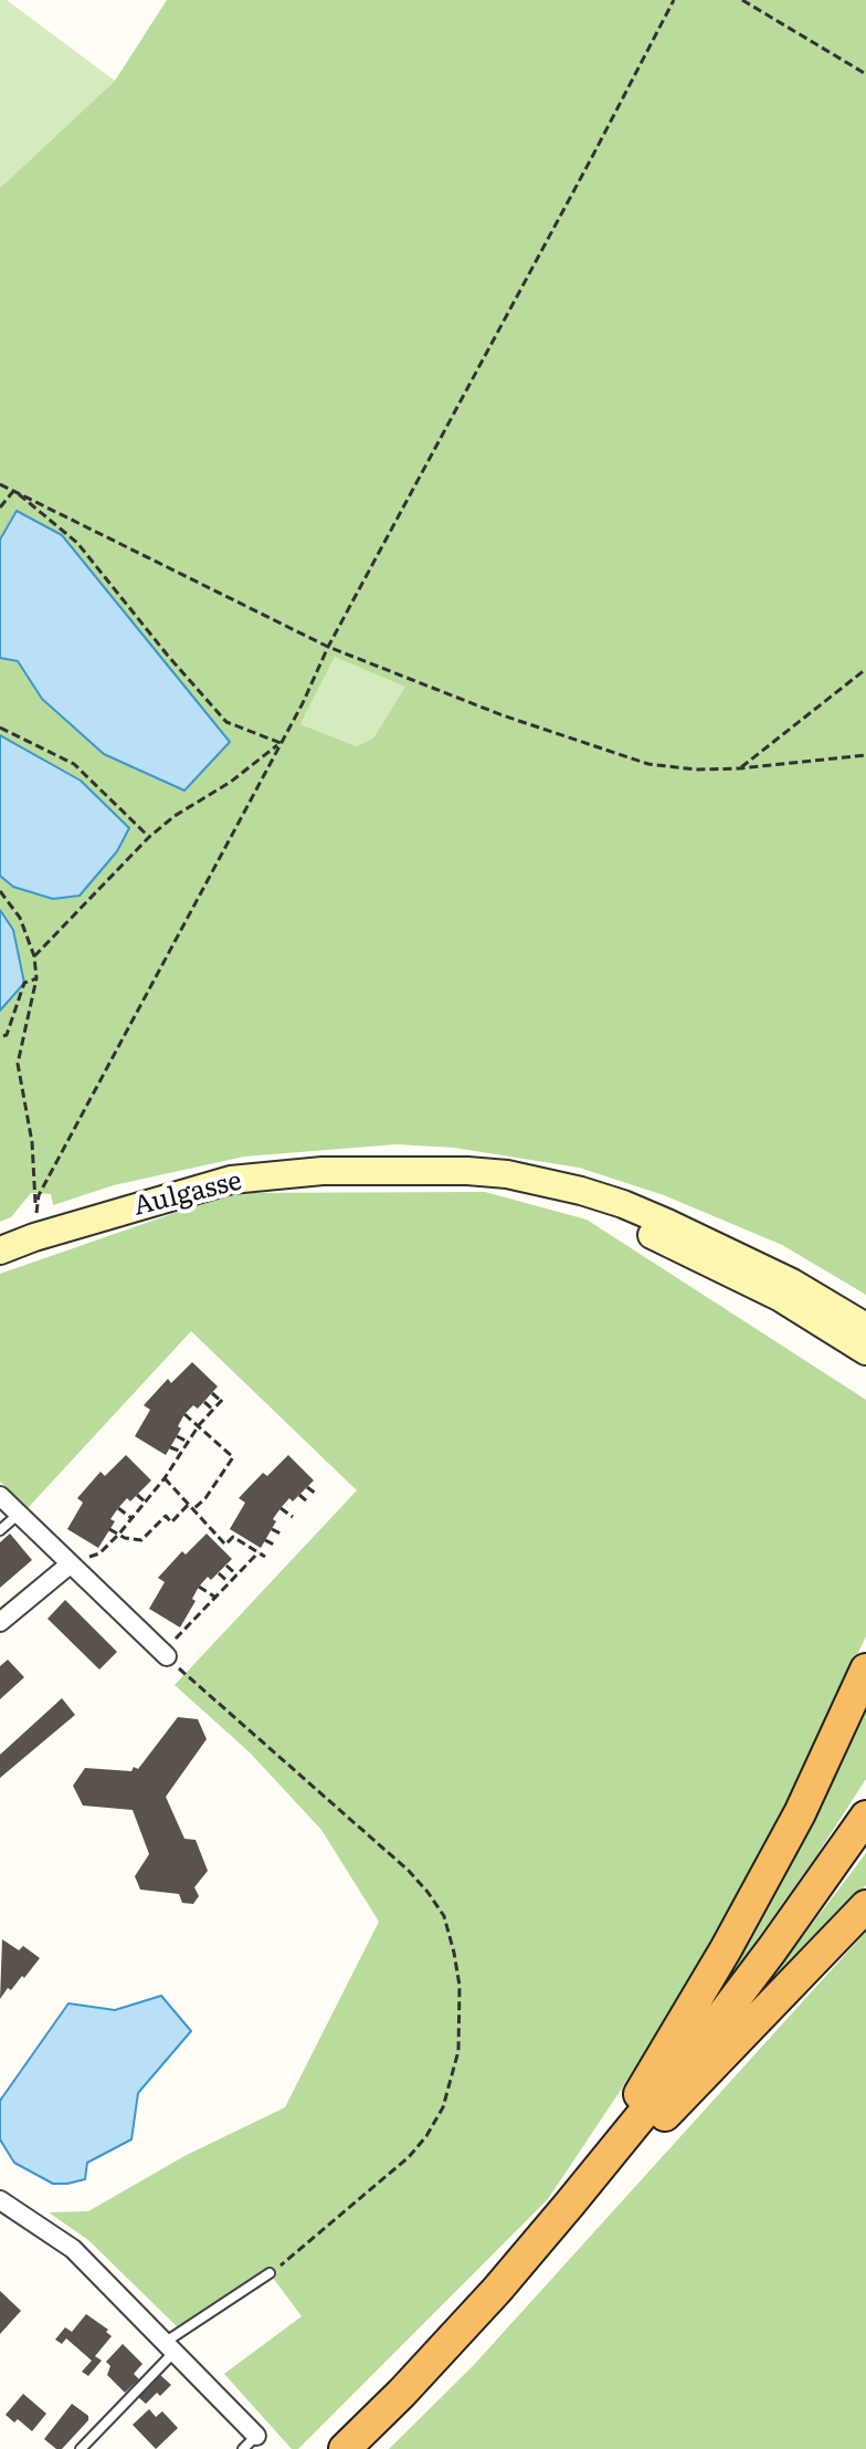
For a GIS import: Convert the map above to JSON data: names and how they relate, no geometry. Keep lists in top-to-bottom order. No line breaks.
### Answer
{"streets":{"main road":["Aulgasse"]}}
